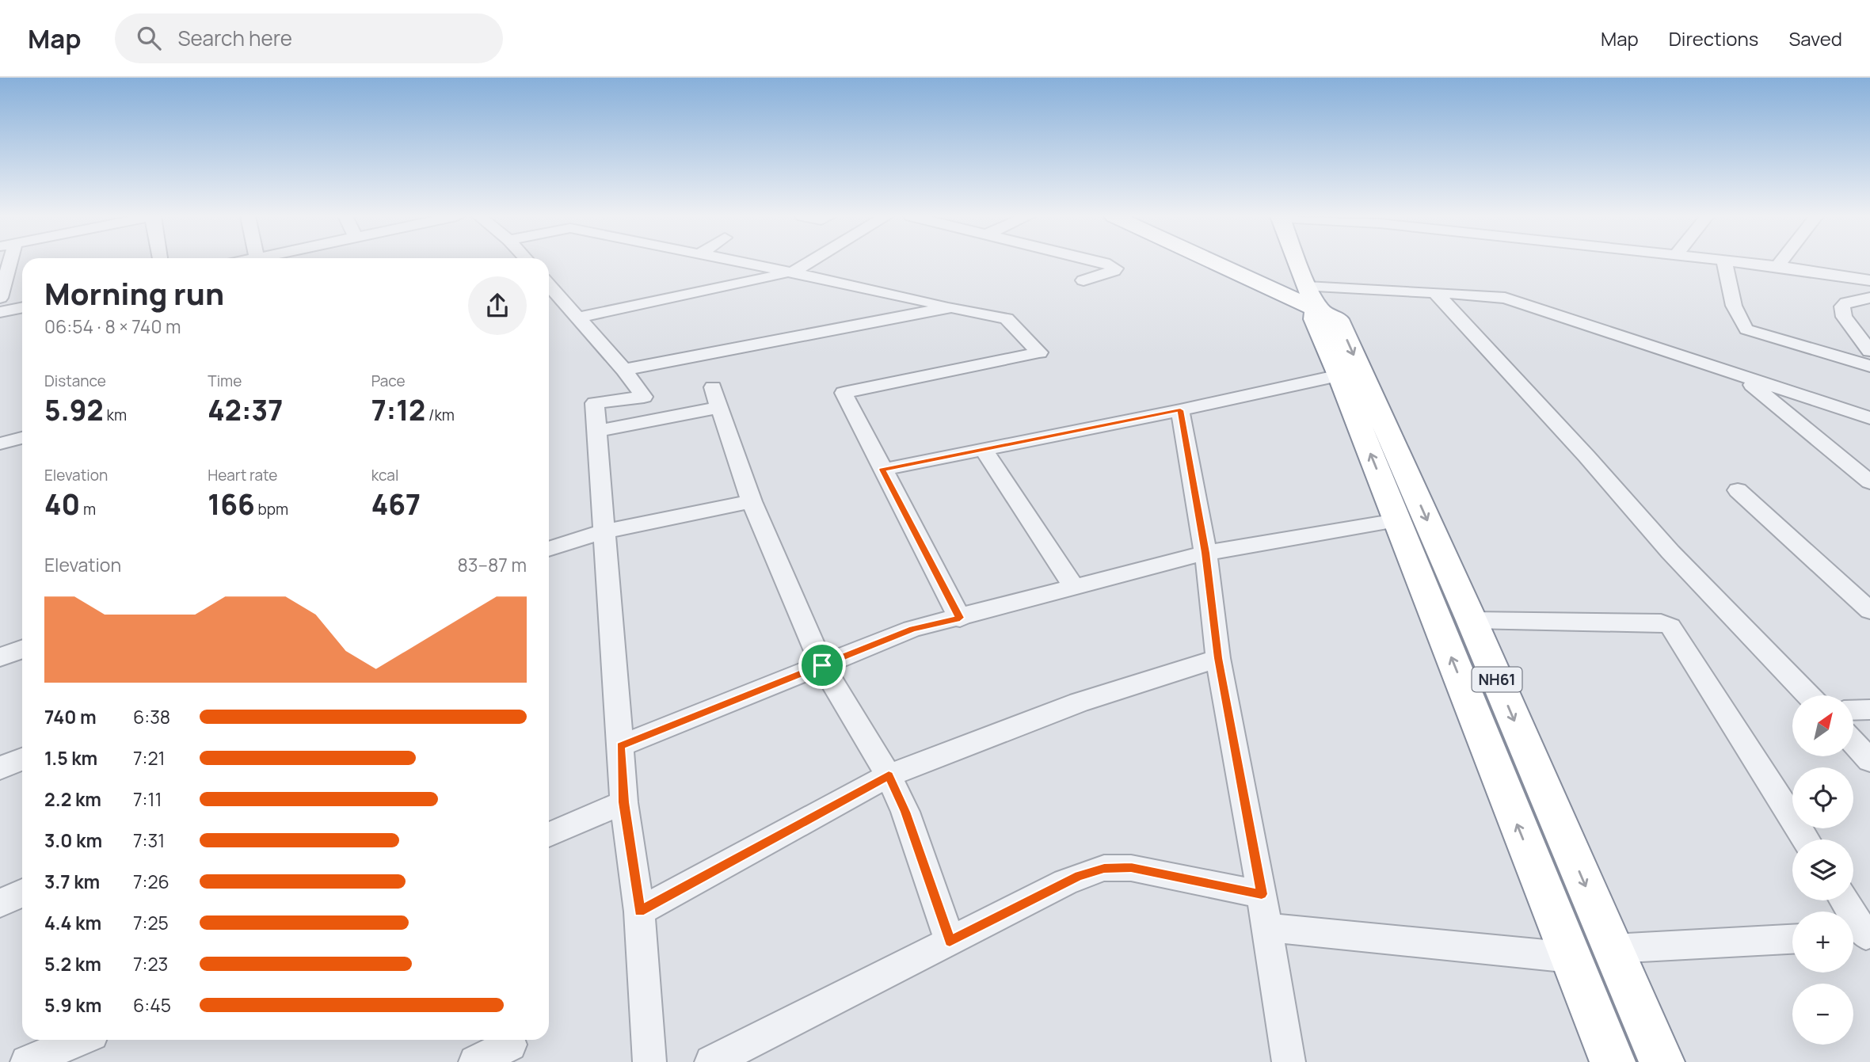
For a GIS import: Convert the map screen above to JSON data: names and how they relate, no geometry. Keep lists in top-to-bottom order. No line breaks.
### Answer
{"streets":{"highway":["NH61"]},"north":"top right","page":{"header":"Map","search":"Search here","nav":["Map","Directions","Saved"],"heading":["Morning run","06:54 · 8 × 740 m"],"stats":[["Distance","5.92 km"],["Time","42:37"],["Pace","7:12 /km"],["Elevation","40 m"],["Heart rate","166 bpm"],["kcal","467"]],"chart":["Elevation","83–87 m"],"map_buttons":["+","−"],"list":[{"name":"740 m","note":"6:38"},{"name":"1.5 km","note":"7:21"},{"name":"2.2 km","note":"7:11"},{"name":"3.0 km","note":"7:31"},{"name":"3.7 km","note":"7:26"},{"name":"4.4 km","note":"7:25"},{"name":"5.2 km","note":"7:23"},{"name":"5.9 km","note":"6:45"}]}}
